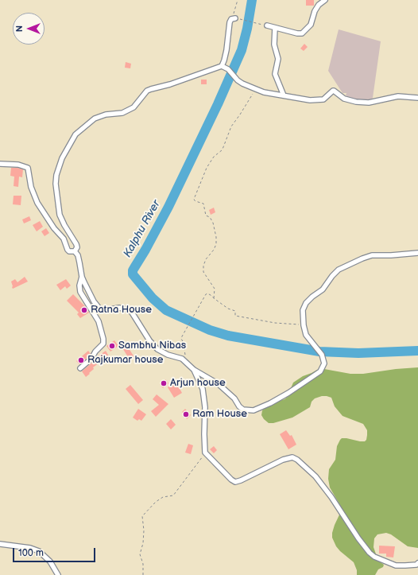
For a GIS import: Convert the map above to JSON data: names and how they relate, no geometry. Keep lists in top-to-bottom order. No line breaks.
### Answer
{"water":["Kalphu River"],"places":["Ratna House","Sambhu Nibas","Rajkumar house","Arjun house","Ram House"],"scale_bar":"100 m","north":"left"}
